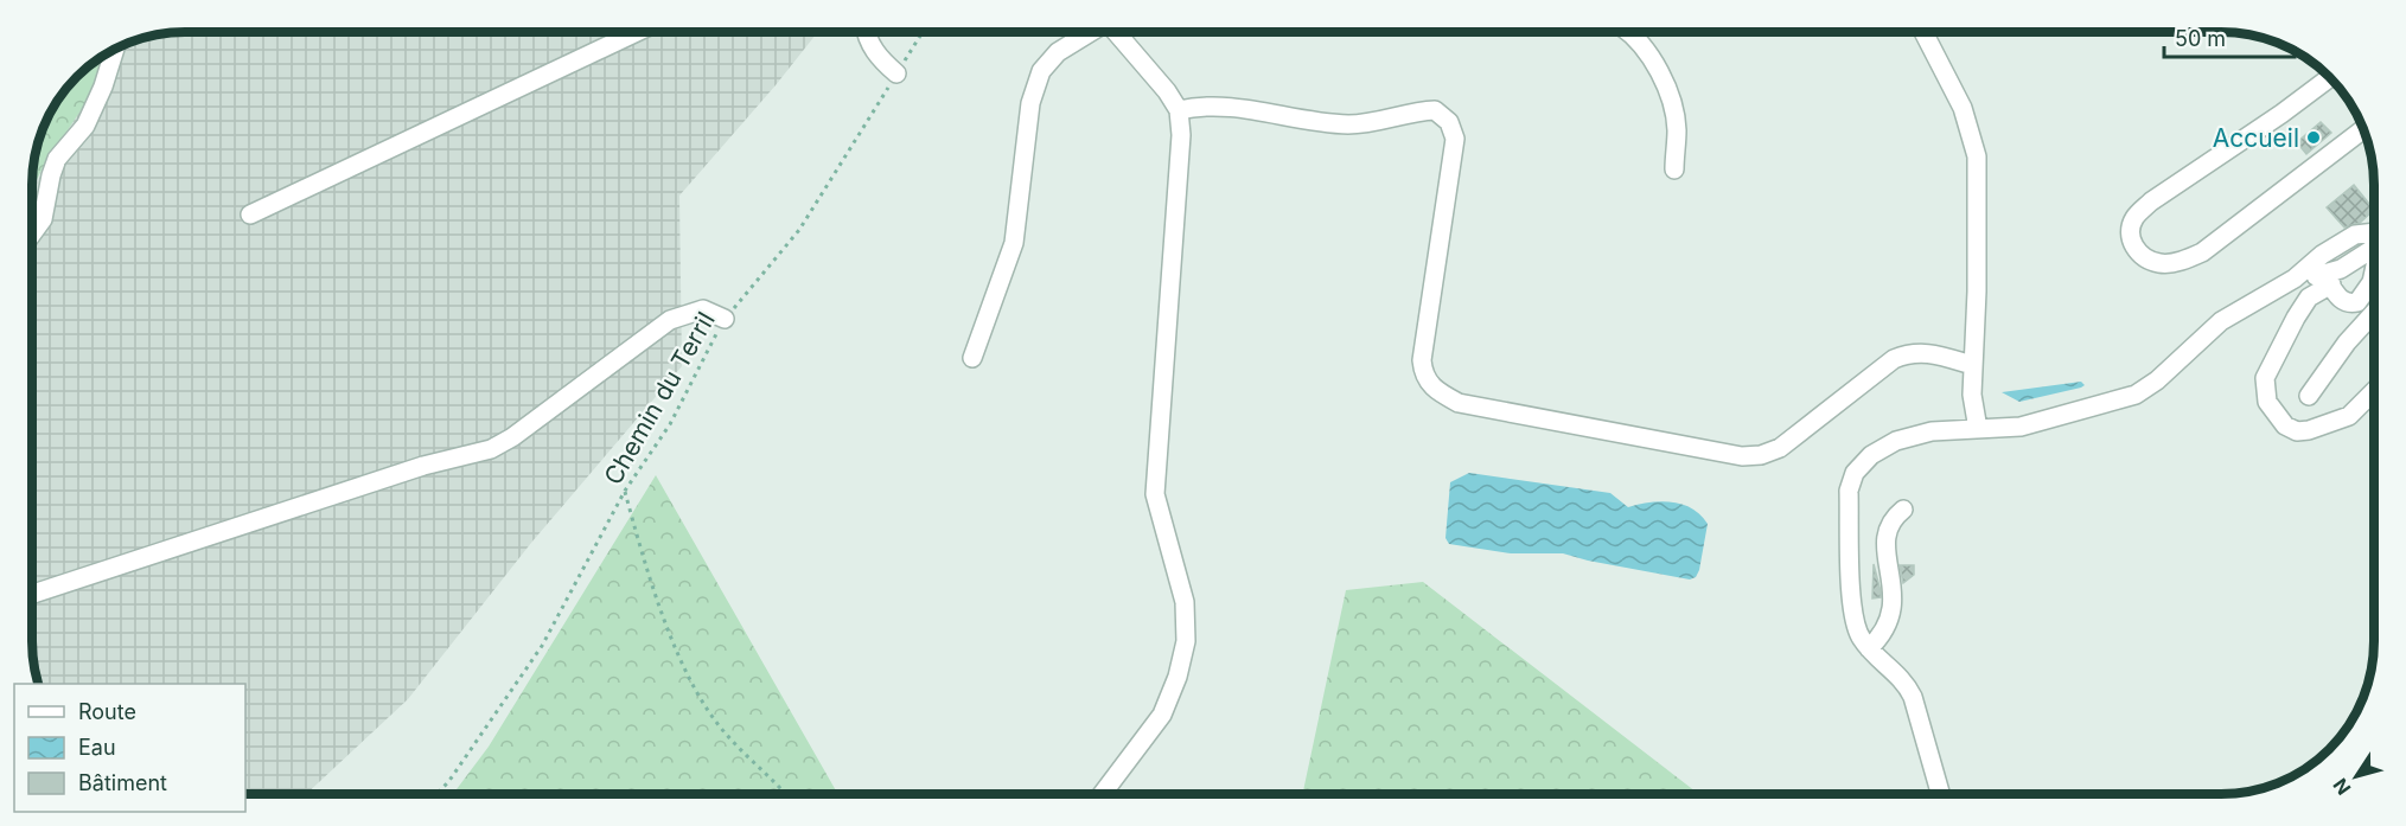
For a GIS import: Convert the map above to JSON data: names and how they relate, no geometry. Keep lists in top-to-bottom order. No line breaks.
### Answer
{"streets":{"path":["Chemin du Terril"]},"places":["Accueil"],"legend":["Route","Eau","Bâtiment"],"scale_bar":"50 m","north":"bottom left"}
